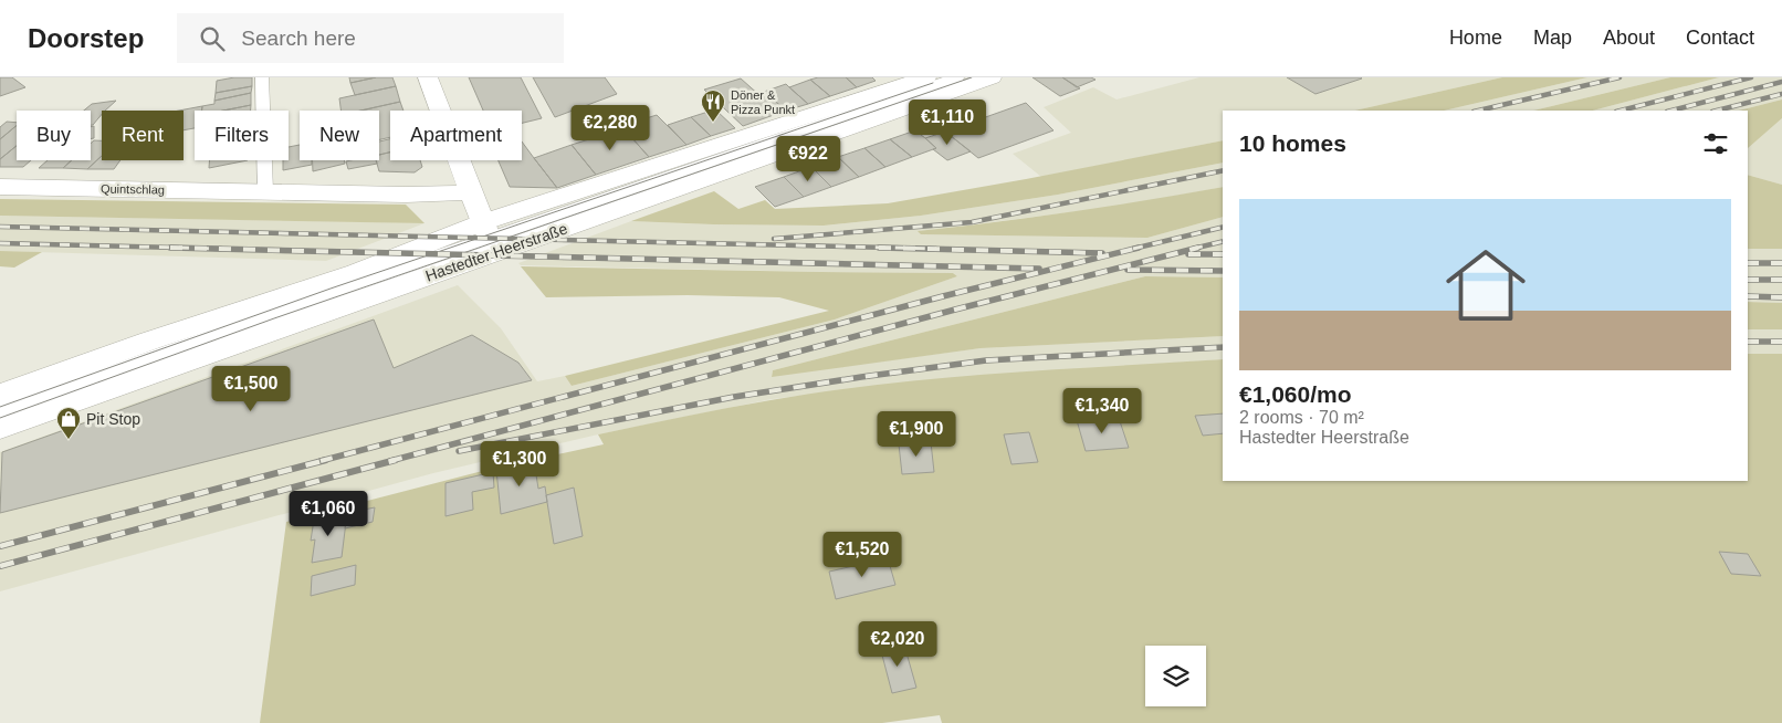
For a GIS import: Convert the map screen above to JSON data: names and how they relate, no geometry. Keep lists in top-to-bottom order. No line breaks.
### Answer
{"streets":{"main road":["Quintschlag","Hastedter Heerstraße"]},"places":{"restaurant":["Döner & Pizza Punkt"],"shop":["Pit Stop"]},"page":{"header":"Doorstep","search":"Search here","nav":["Home","Map","About","Contact"],"price":["€1,110","€2,280","€922","€1,500","€1,340","€1,900","€1,300","€1,060","€1,520","€2,020"],"chip":["Buy","Rent","Filters","New","Apartment"],"heading":"10 homes","list":[{"name":"€1,060/mo","note":"2 rooms · 70 m² · Hastedter Heerstraße"}]}}
